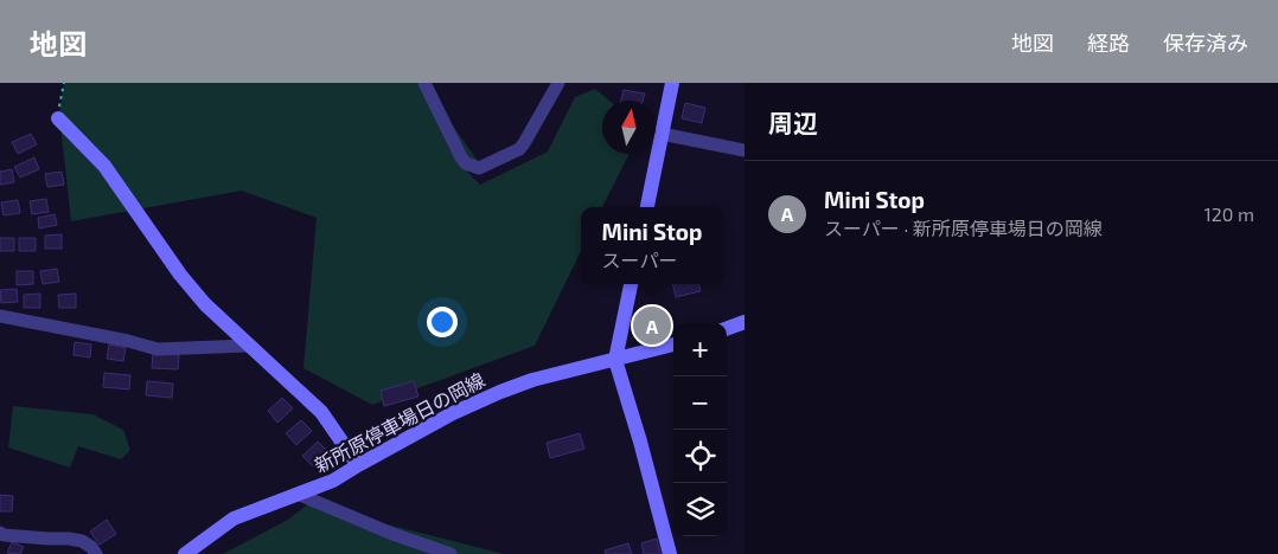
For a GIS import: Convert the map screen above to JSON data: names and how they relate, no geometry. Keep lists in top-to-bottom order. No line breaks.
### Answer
{"streets":{"street":["新所原停車場日の岡線"]},"north":"top","page":{"header":"地図","nav":["地図","経路","保存済み"],"heading":"周辺","list":[{"mark":"A","name":"Mini Stop","note":"スーパー · 新所原停車場日の岡線","value":"120 m"}],"popup":["Mini Stop","スーパー"],"pins":"A","map_buttons":["+","−"]}}
